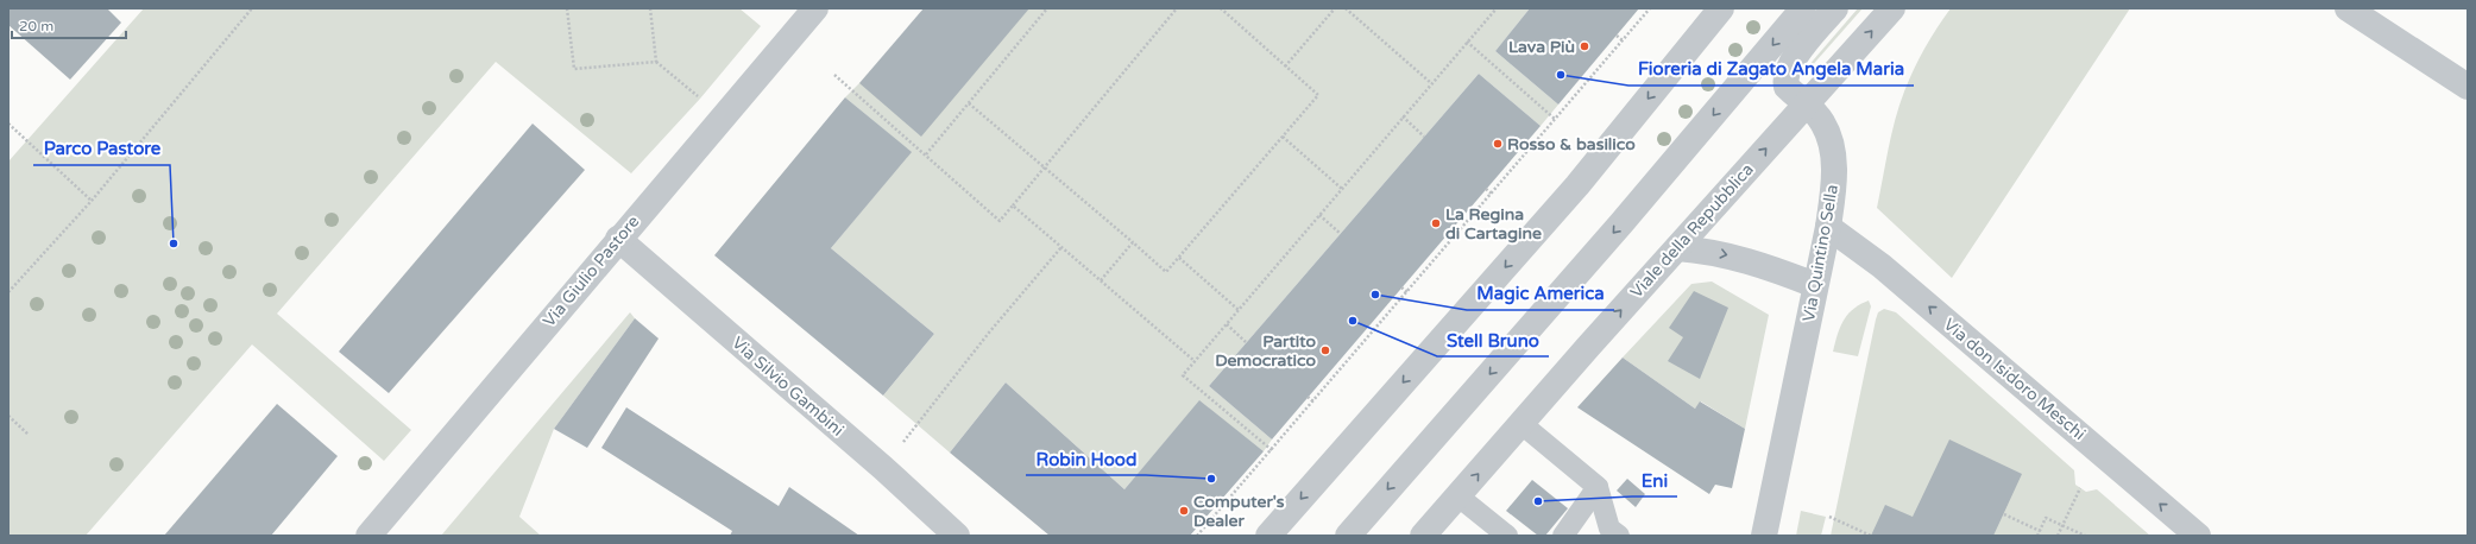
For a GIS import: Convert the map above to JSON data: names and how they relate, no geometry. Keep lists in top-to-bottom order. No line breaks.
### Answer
{"streets":{"street":["Viale della Repubblica","Via Quintino Sella","Via Giulio Pastore","Via don Isidoro Meschi","Via Silvio Gambini"]},"crossings":[["Viale della Repubblica","Via Quintino Sella"],["Via Quintino Sella","Via don Isidoro Meschi"],["Via Giulio Pastore","Via Silvio Gambini"]],"one_way":["Via don Isidoro Meschi"],"places":["Lava Più","Fioreria di Zagato Angela Maria","Rosso & basilico","La Regina di Cartagine","Parco Pastore","Magic America","Stell Bruno","Partito Democratico","Robin Hood","Eni","Computer's Dealer"],"scale_bar":"20 m"}
